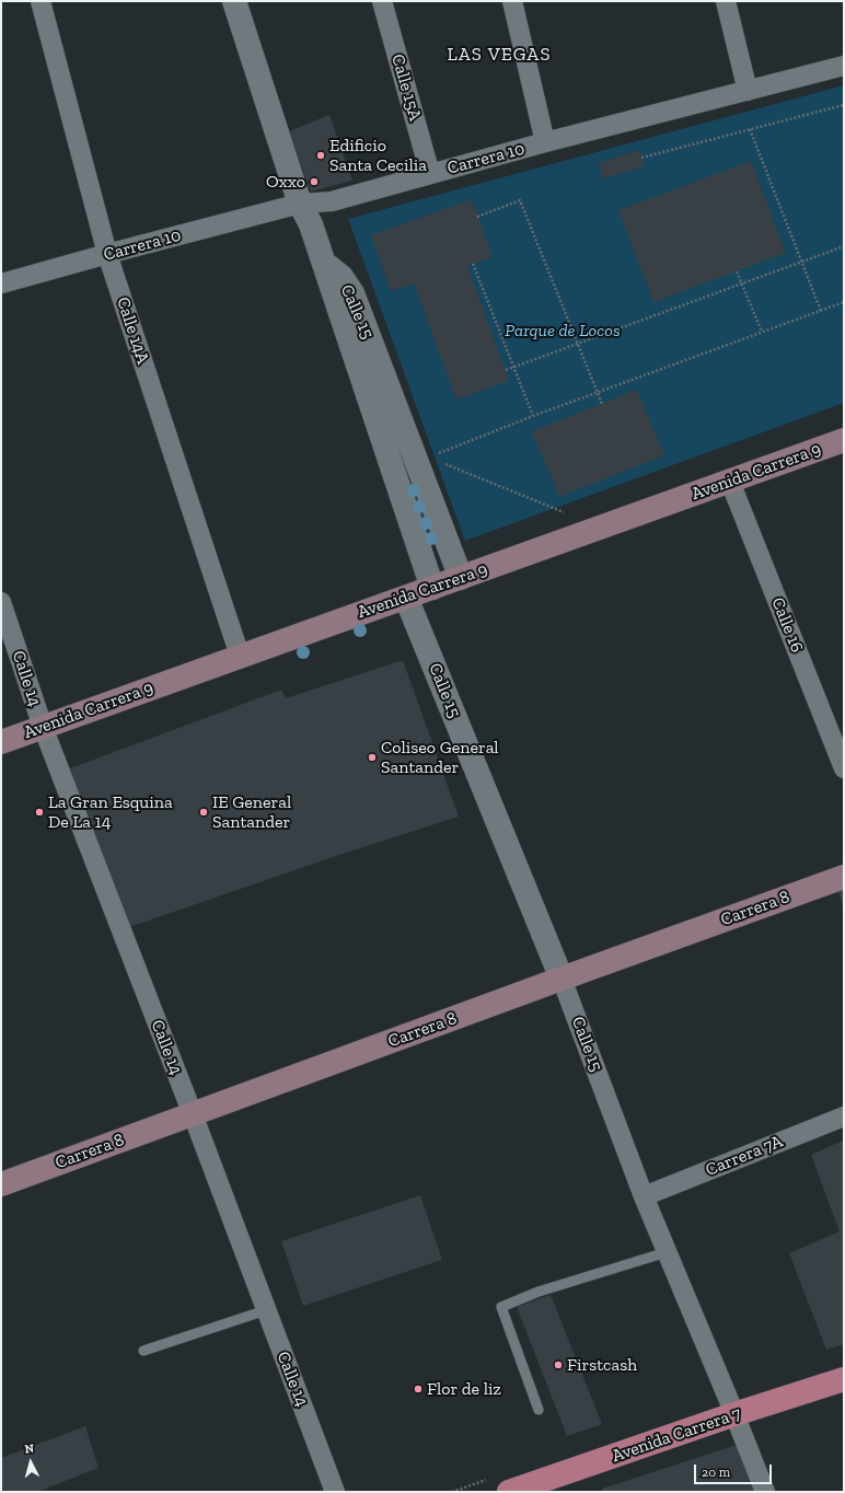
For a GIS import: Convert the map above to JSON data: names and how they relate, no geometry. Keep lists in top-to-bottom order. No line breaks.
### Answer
{"streets":{"main road":["Avenida Carrera 9","Carrera 8","Avenida Carrera 7"],"street":["Calle 15A","Carrera 10","Calle 15","Calle 14A","Calle 16","Calle 14","Carrera 7A"]},"crossings":[["Calle 15A","Carrera 10"],["Carrera 10","Calle 14A"],["Calle 15","Avenida Carrera 9"],["Calle 15","Carrera 8"],["Calle 15","Carrera 7A"],["Calle 15","Avenida Carrera 7"],["Calle 14A","Avenida Carrera 9"],["Avenida Carrera 9","Calle 16"],["Avenida Carrera 9","Calle 14"],["Calle 14","Carrera 8"]],"districts":["LAS VEGAS"],"parks":["Parque de Locos"],"places":["Edificio Santa Cecilia","Oxxo","Coliseo General Santander","La Gran Esquina De La 14","IE General Santander","Firstcash","Flor de liz"],"scale_bar":"20 m","north":"top"}
